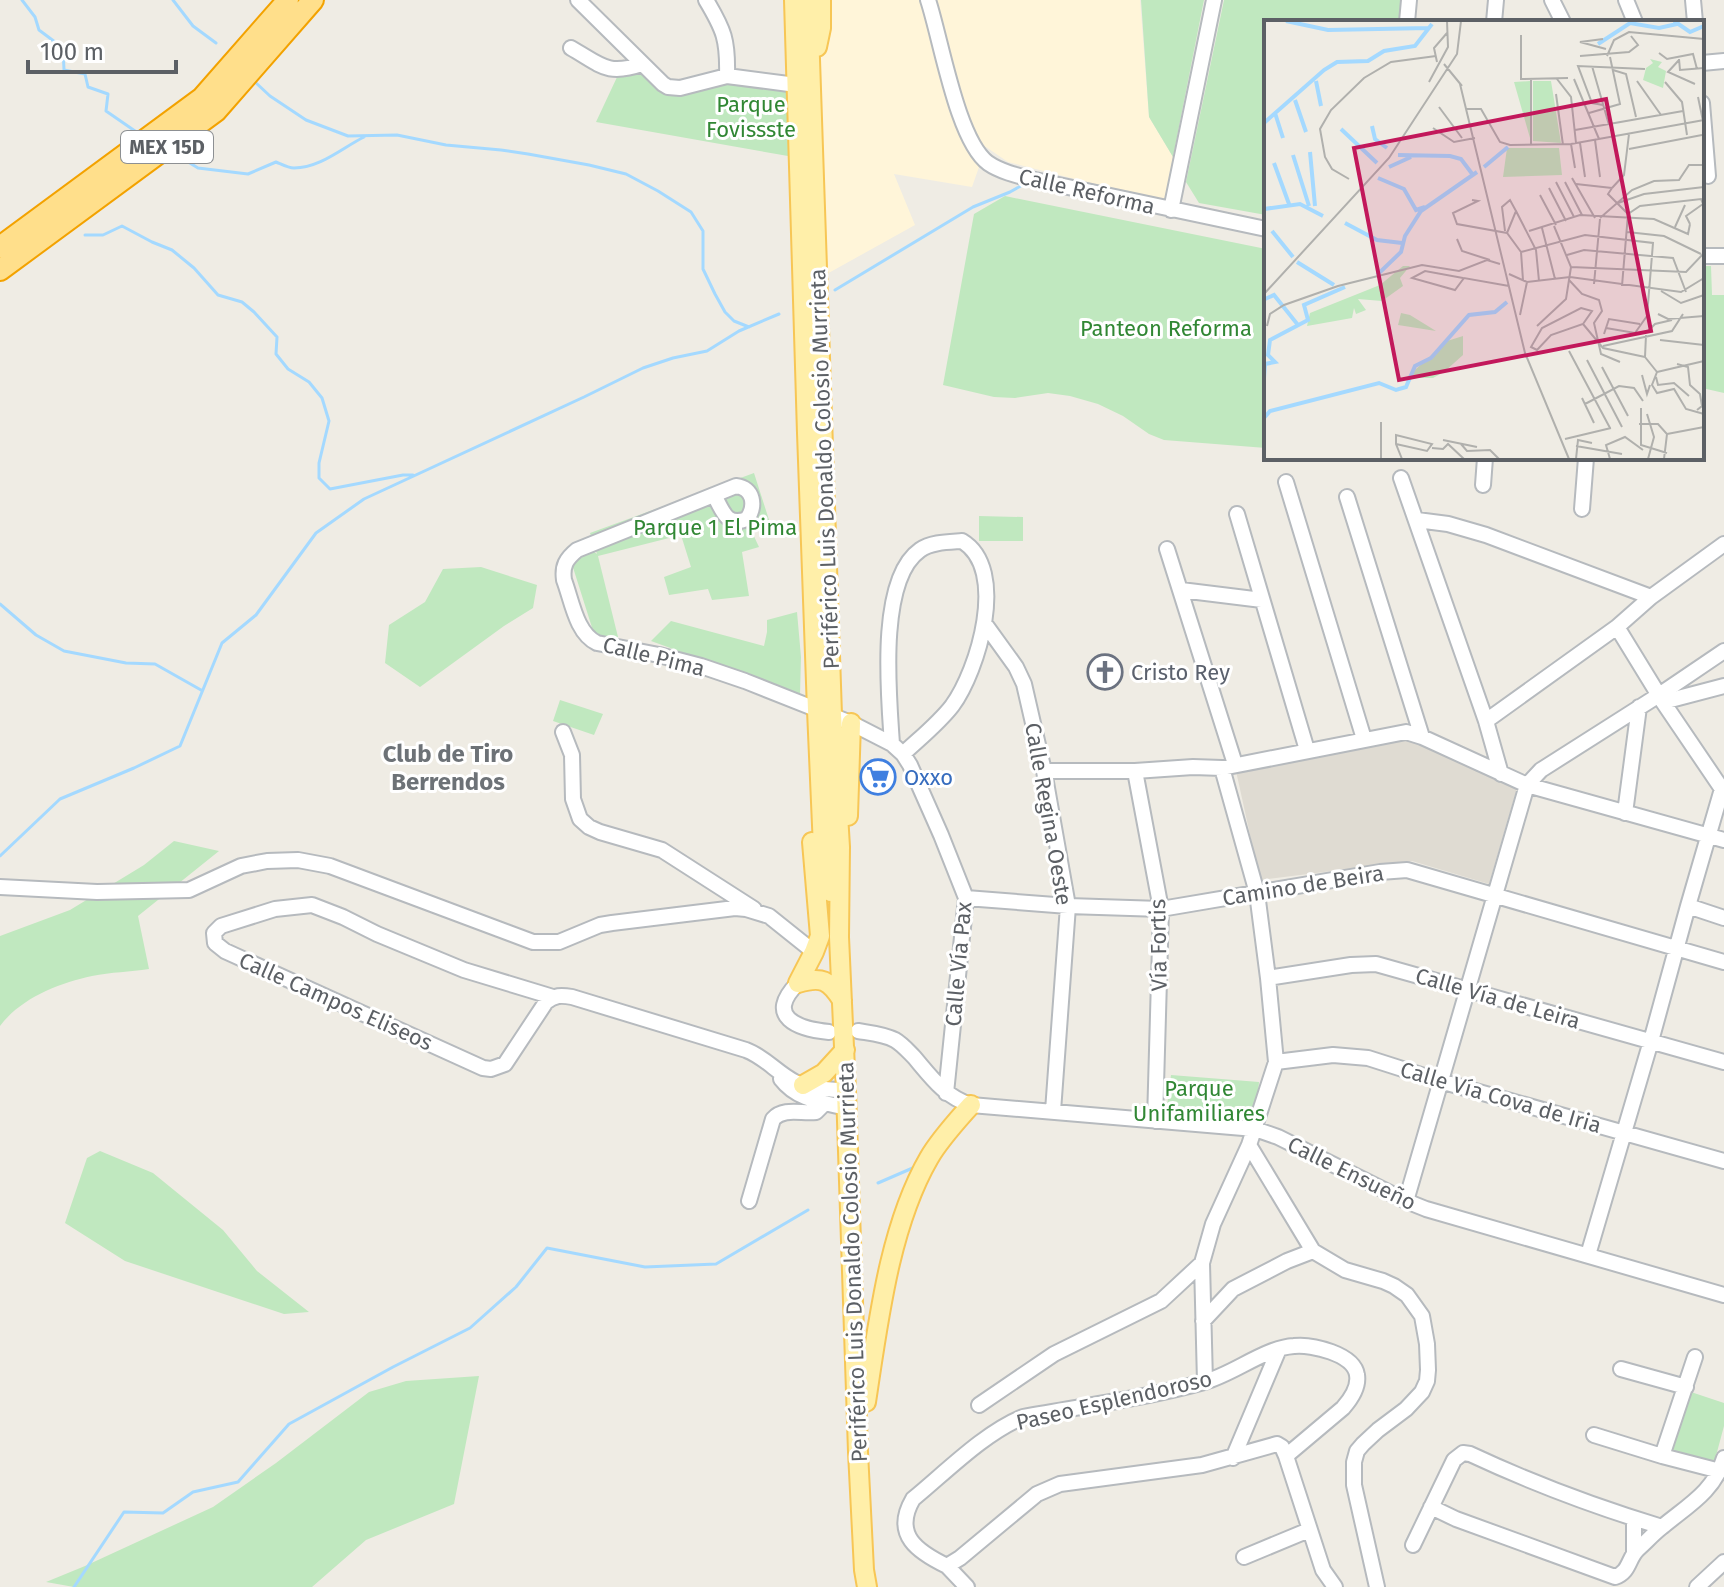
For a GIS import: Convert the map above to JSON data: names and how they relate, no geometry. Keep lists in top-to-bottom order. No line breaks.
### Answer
{"streets":{"highway":["MEX 15D"],"main road":["Periférico Luis Donaldo Colosio Murrieta"],"street":["Calle Reforma","Calle Pima","Calle Regina Oeste","Camino de Beira","Vía Fortis","Calle Vía Pax","Calle Vía de Leira","Calle Campos Eliseos","Calle Vía Cova de Iria","Calle Ensueño","Paseo Esplendoroso"]},"crossings":[["Periférico Luis Donaldo Colosio Murrieta","Calle Pima"],["Calle Regina Oeste","Camino de Beira"],["Calle Regina Oeste","Calle Ensueño"],["Camino de Beira","Vía Fortis"],["Camino de Beira","Calle Vía Pax"],["Vía Fortis","Calle Ensueño"]],"districts":["Club de Tiro Berrendos"],"parks":["Parque Fovissste","Panteon Reforma","Parque 1 El Pima","Parque Unifamiliares"],"places":{"church":["Cristo Rey"],"supermarket":["Oxxo"]},"scale_bar":"100 m"}
